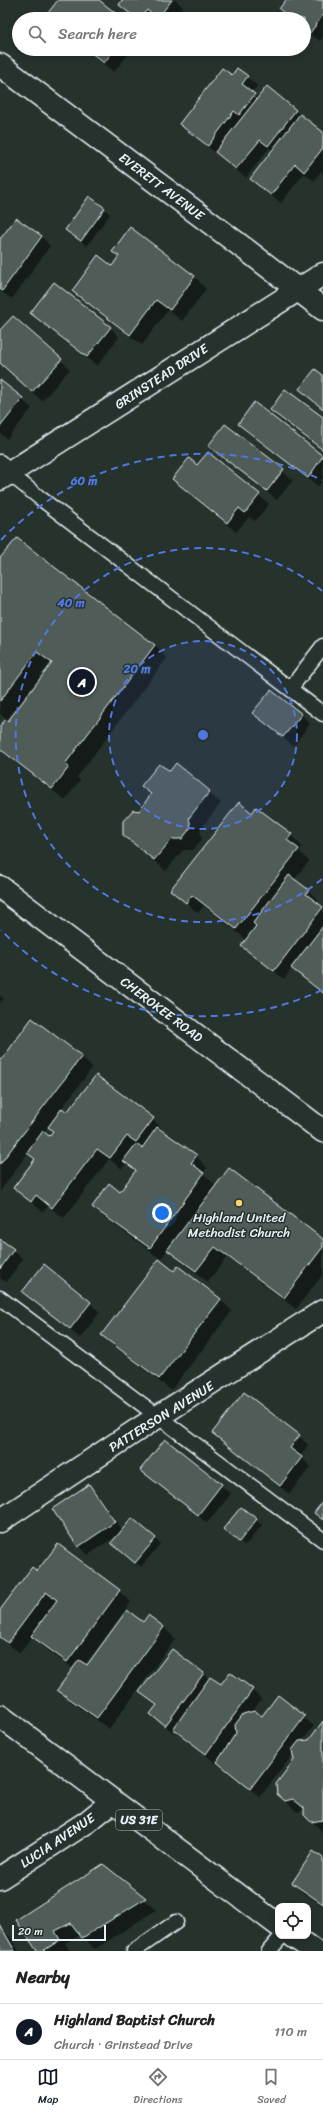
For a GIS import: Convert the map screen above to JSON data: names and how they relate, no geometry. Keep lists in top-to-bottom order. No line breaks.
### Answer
{"streets":{"street":["EVERETT AVENUE","GRINSTEAD DRIVE","CHEROKEE ROAD","PATTERSON AVENUE","US 31E","LUCIA AVENUE"]},"crossings":[["EVERETT AVENUE","GRINSTEAD DRIVE"],["US 31E","LUCIA AVENUE"]],"places":["Highland United Methodist Church"],"scale_bar":"20 m","page":{"search":"Search here","pins":"A","scale":"20 m","heading":"Nearby","list":[{"mark":"A","name":"Highland Baptist Church","note":"Church · Grinstead Drive","value":"110 m"}],"nav":["Map","Directions","Saved"]},"rings":["60 m","40 m","20 m"]}
